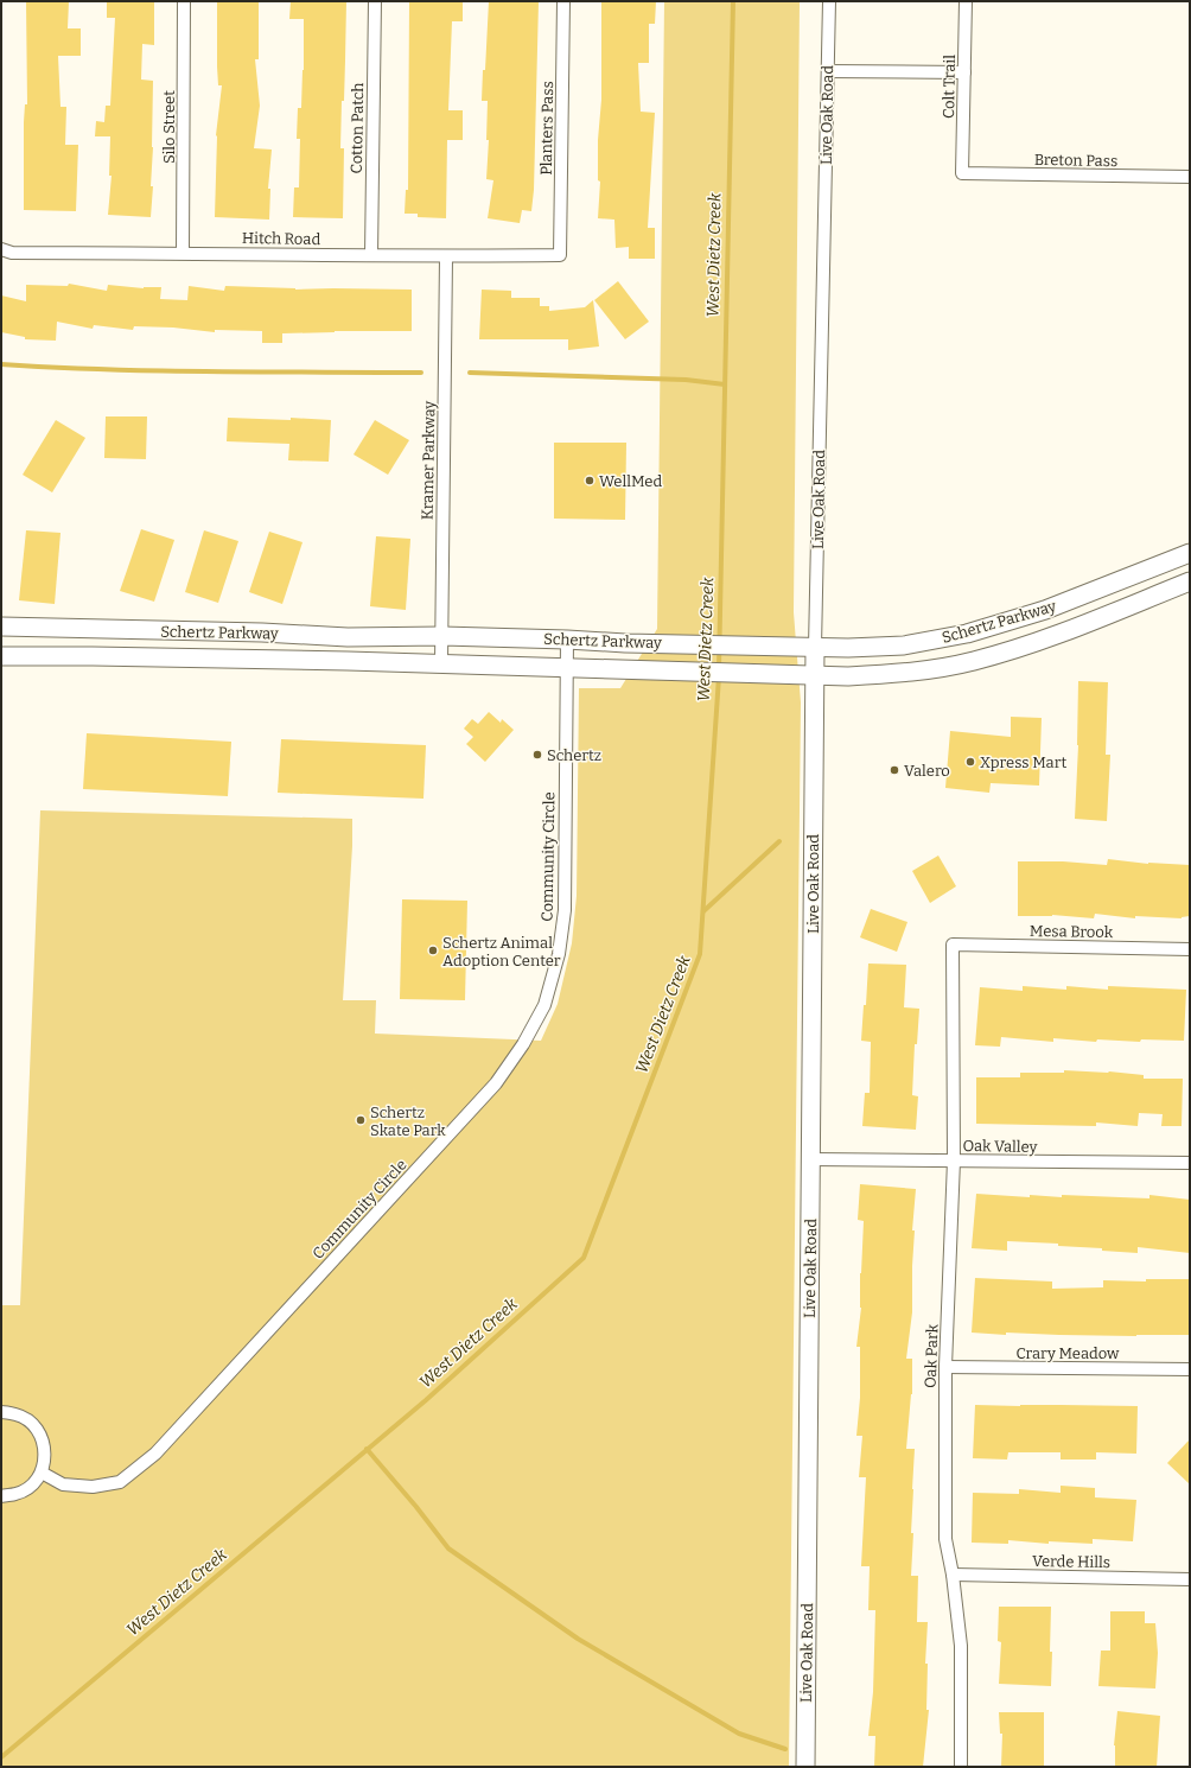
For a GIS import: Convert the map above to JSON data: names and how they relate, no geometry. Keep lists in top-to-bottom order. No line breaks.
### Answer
{"streets":{"main road":["Live Oak Road","Schertz Parkway"],"street":["Colt Trail","Silo Street","Cotton Patch","Planters Pass","Breton Pass","Hitch Road","Kramer Parkway","Community Circle","Mesa Brook","Oak Valley","Crary Meadow","Oak Park","Verde Hills"]},"crossings":[["Colt Trail","Breton Pass"],["Live Oak Road","Schertz Parkway"],["Live Oak Road","Oak Valley"],["Silo Street","Hitch Road"],["Cotton Patch","Hitch Road"],["Planters Pass","Hitch Road"],["Hitch Road","Kramer Parkway"],["Kramer Parkway","Schertz Parkway"],["Schertz Parkway","Community Circle"],["Mesa Brook","Oak Park"],["Oak Valley","Oak Park"],["Crary Meadow","Oak Park"],["Oak Park","Verde Hills"]],"water":["West Dietz Creek"],"places":["WellMed","Schertz","Xpress Mart","Valero","Schertz Animal Adoption Center","Schertz Skate Park"]}
